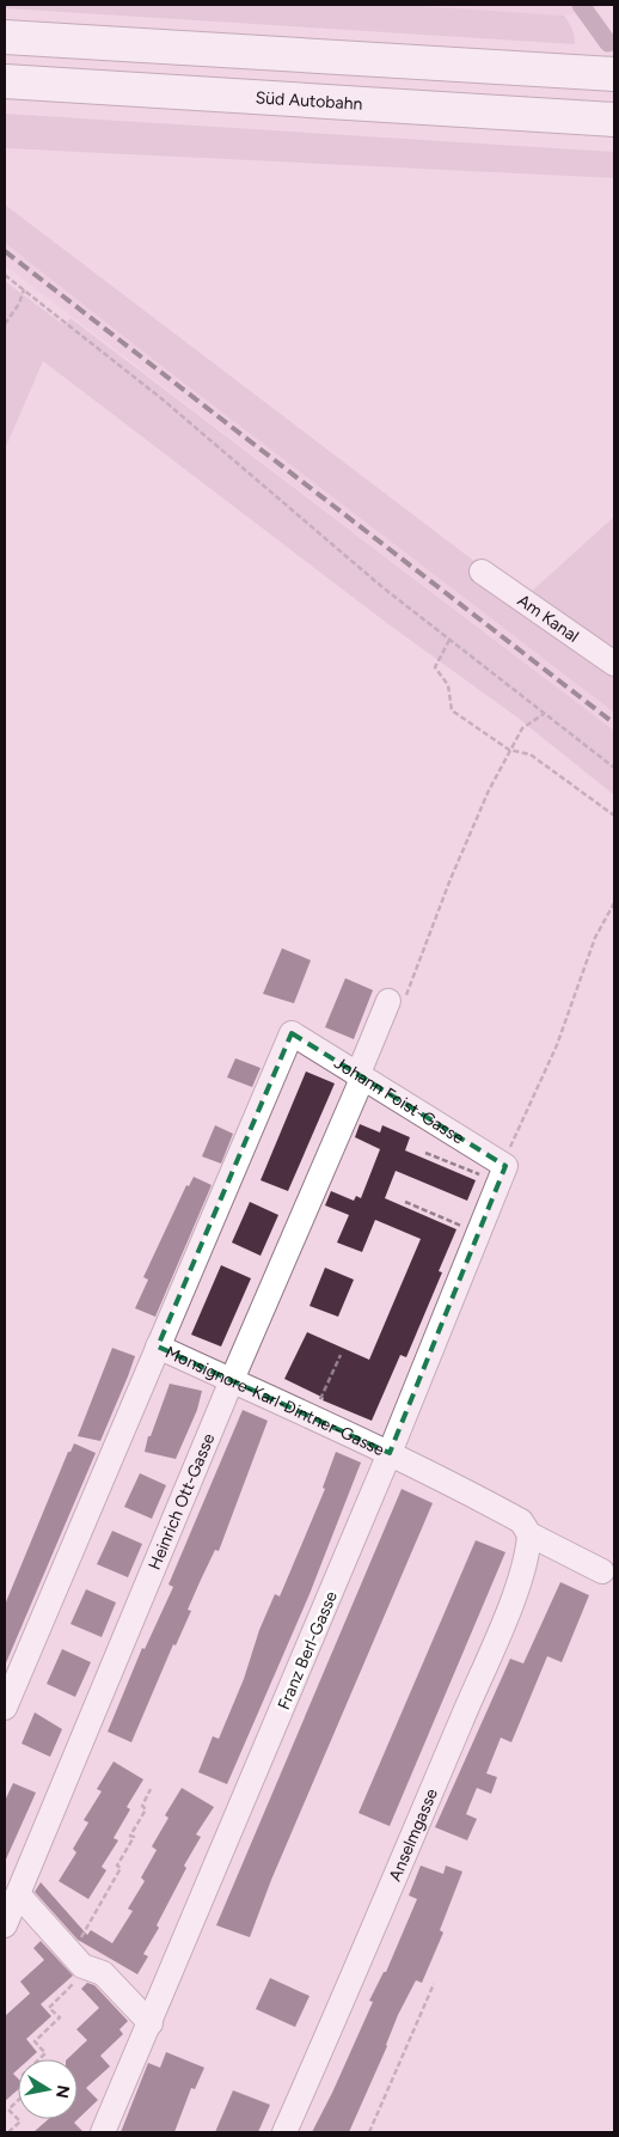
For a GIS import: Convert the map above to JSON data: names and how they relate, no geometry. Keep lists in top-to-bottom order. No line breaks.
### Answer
{"streets":{"highway":["Süd Autobahn"],"street":["Am Kanal","Johann Foist-Gasse","Monsignore-Karl-Dintner-Gasse","Heinrich Ott-Gasse","Franz Berl-Gasse","Anselmgasse"]},"crossings":[["Johann Foist-Gasse","Monsignore-Karl-Dintner-Gasse"],["Johann Foist-Gasse","Heinrich Ott-Gasse"],["Johann Foist-Gasse","Franz Berl-Gasse"],["Monsignore-Karl-Dintner-Gasse","Heinrich Ott-Gasse"],["Monsignore-Karl-Dintner-Gasse","Franz Berl-Gasse"],["Monsignore-Karl-Dintner-Gasse","Anselmgasse"]],"north":"right"}
